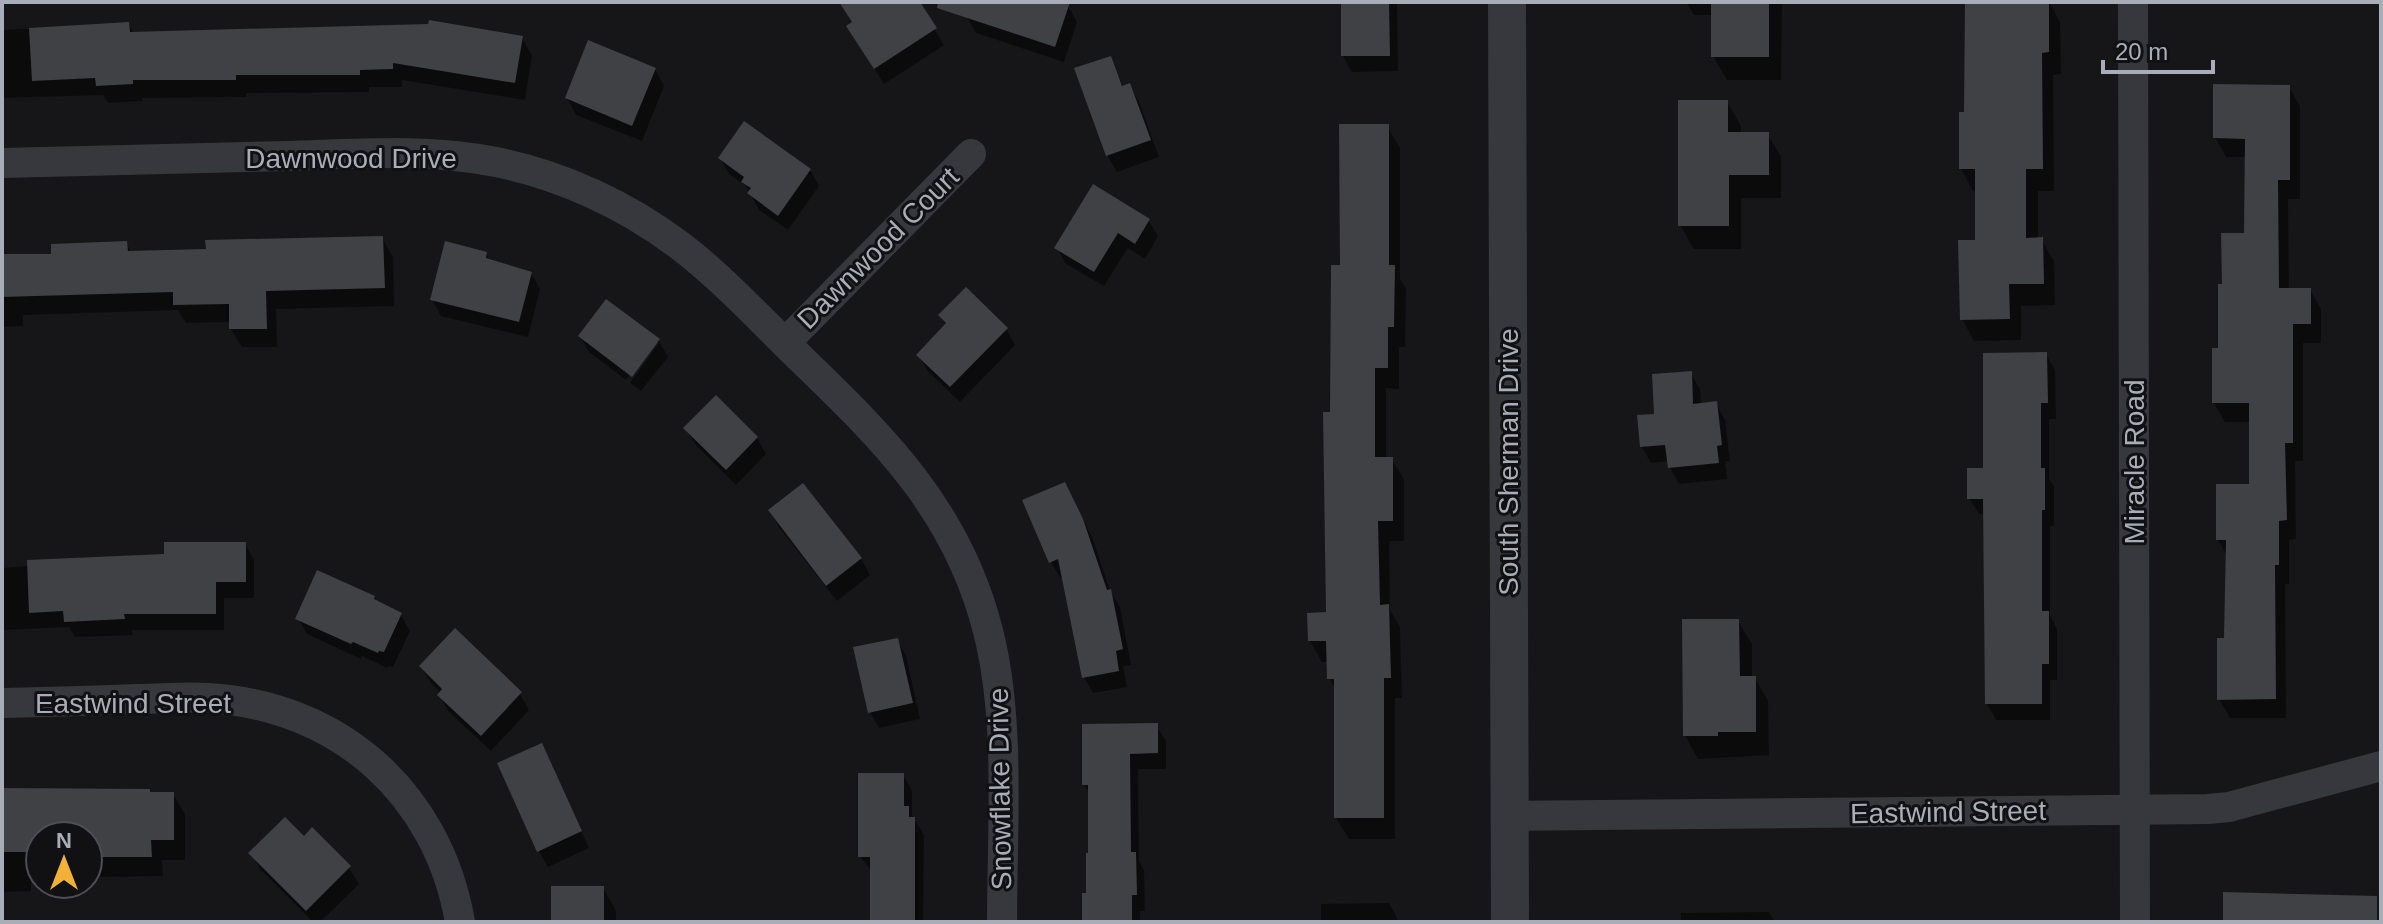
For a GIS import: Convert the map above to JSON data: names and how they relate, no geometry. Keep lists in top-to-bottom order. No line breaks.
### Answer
{"streets":{"street":["Dawnwood Drive","Dawnwood Court","South Sherman Drive","Miracle Road","Eastwind Street","Snowflake Drive"]},"crossings":[["Dawnwood Drive","Dawnwood Court"],["Dawnwood Drive","Snowflake Drive"],["Dawnwood Court","Snowflake Drive"],["South Sherman Drive","Eastwind Street"],["Miracle Road","Eastwind Street"]],"scale_bar":"20 m","north":"top"}
